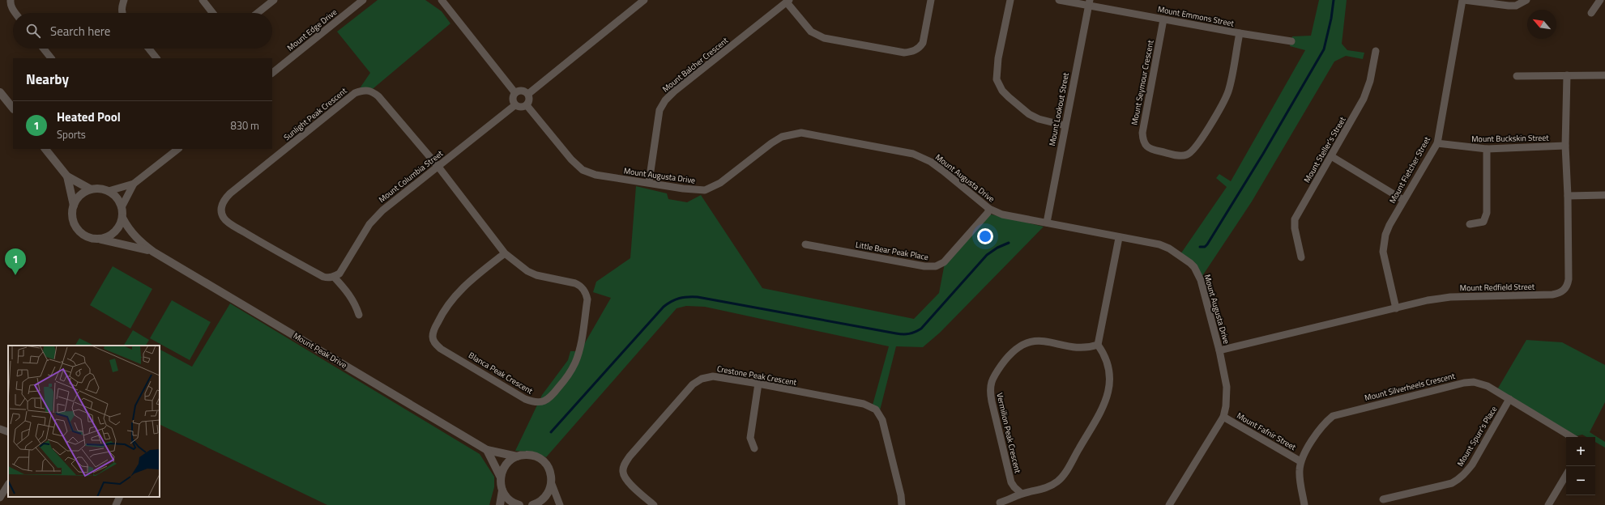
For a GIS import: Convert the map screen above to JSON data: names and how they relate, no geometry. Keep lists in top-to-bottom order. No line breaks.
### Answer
{"streets":{"street":["Mount Emmons Street","Mount Edge Drive","Mount Balcher Crescent","Mount Seymour Crescent","Mount Lookout Street","Sunlight Peak Crescent","Mount Buckskin Street","Mount Steller's Street","Mount Fletcher Street","Mount Augusta Drive","Mount Columbia Street","Little Bear Peak Place","Mount Redfield Street","Mount Peak Drive","Blanca Peak Crescent","Crestone Peak Crescent","Mount Silverheels Crescent","Mount Fafnir Street","Vermilion Peak Crescent","Mount Spurr's Place"]},"crossings":[["Mount Emmons Street","Mount Seymour Crescent"],["Mount Emmons Street","Mount Lookout Street"],["Mount Balcher Crescent","Mount Augusta Drive"],["Mount Lookout Street","Mount Augusta Drive"],["Sunlight Peak Crescent","Mount Columbia Street"],["Sunlight Peak Crescent","Blanca Peak Crescent"],["Mount Buckskin Street","Mount Fletcher Street"],["Mount Buckskin Street","Mount Redfield Street"],["Mount Fletcher Street","Mount Redfield Street"],["Mount Augusta Drive","Mount Columbia Street"],["Mount Augusta Drive","Little Bear Peak Place"],["Mount Augusta Drive","Mount Redfield Street"],["Mount Augusta Drive","Mount Fafnir Street"],["Mount Columbia Street","Blanca Peak Crescent"],["Mount Silverheels Crescent","Mount Fafnir Street"],["Mount Silverheels Crescent","Mount Spurr's Place"]],"north":"top left","page":{"search":"Search here","heading":"Nearby","list":[{"mark":"1","name":"Heated Pool","note":"Sports","value":"830 m"}],"pins":"1","map_buttons":["+","−"]}}
